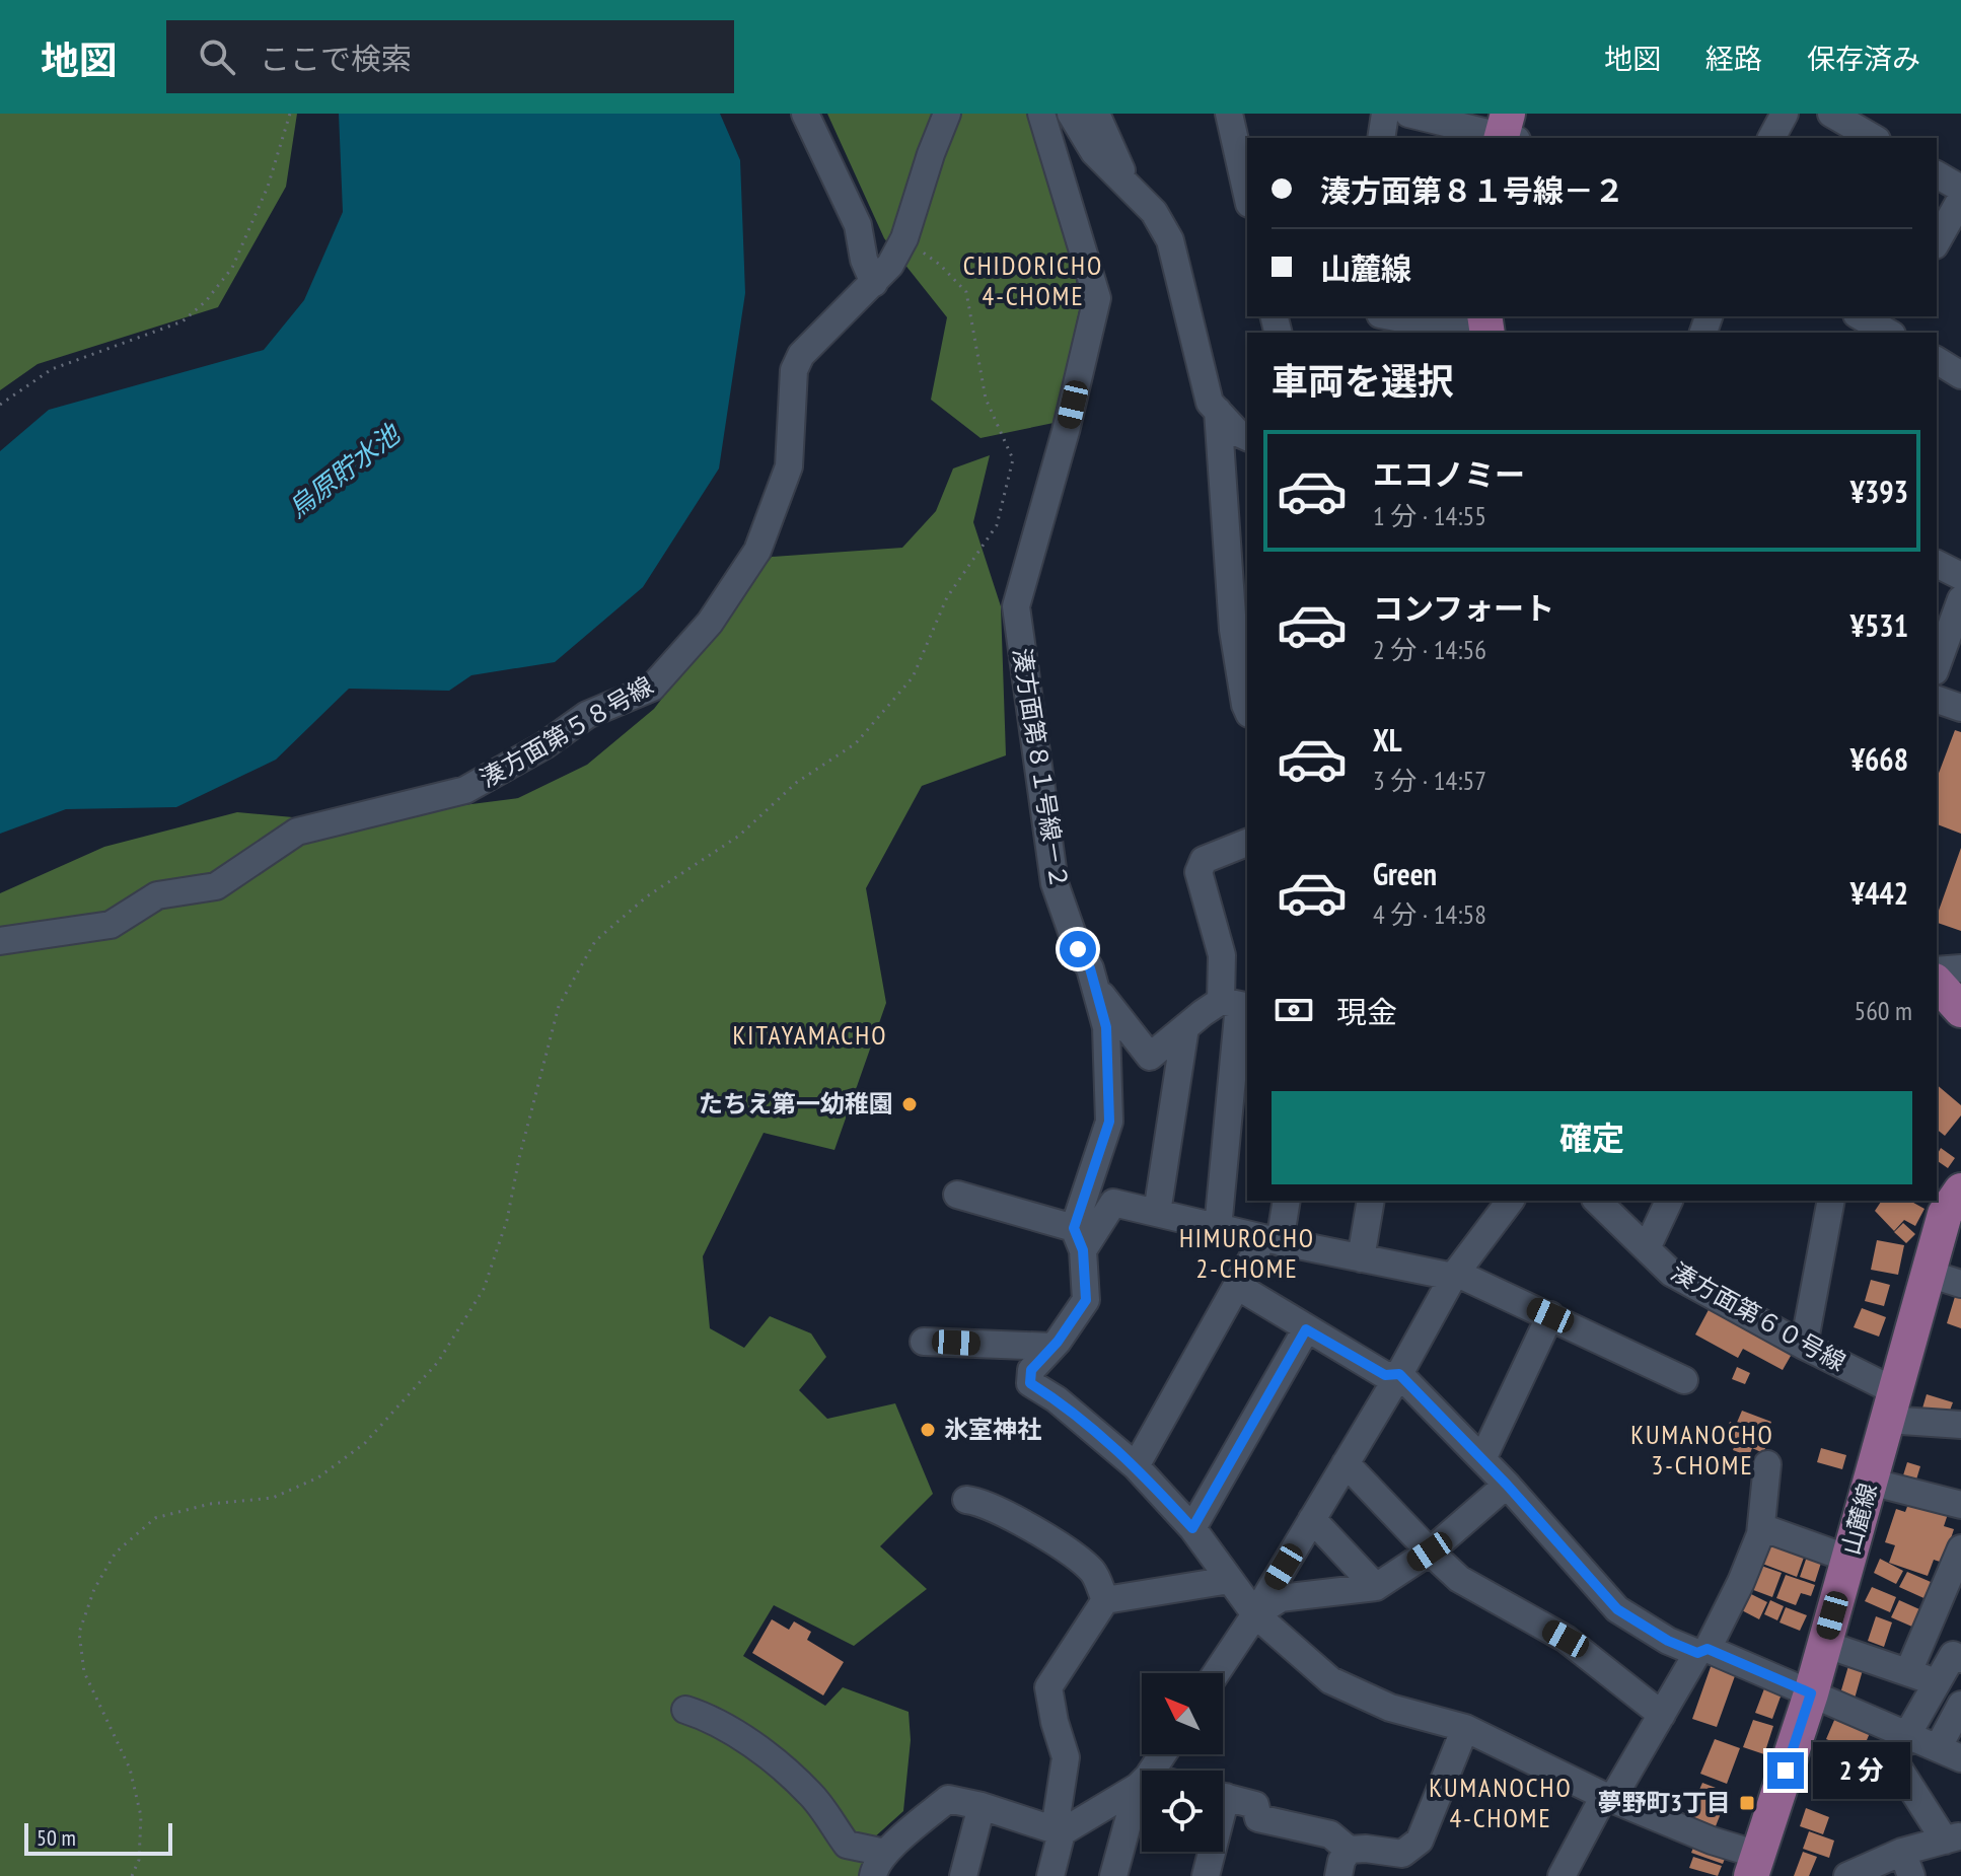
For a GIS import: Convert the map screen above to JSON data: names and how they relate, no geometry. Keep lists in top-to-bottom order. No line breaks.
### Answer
{"streets":{"main road":["山麓線"],"street":["湊方面第５８号線","湊方面第８１号線－２","湊方面第６０号線"]},"crossings":[["湊方面第６０号線","山麓線"]],"districts":["CHIDORICHO 4-CHOME","KITAYAMACHO","HIMUROCHO 2-CHOME","KUMANOCHO 3-CHOME","KUMANOCHO 4-CHOME"],"water":["烏原貯水池"],"places":{"other":["たちえ第一幼稚園","氷室神社"],"transit":["夢野町3丁目"]},"scale_bar":"50 m","north":"top left","page":{"header":"地図","search":"ここで検索","nav":["地図","経路","保存済み"],"banner":["湊方面第８１号線－２","山麓線"],"heading":"車両を選択","list":[{"name":"エコノミー","note":"1 分 · 14:55","value":"¥393"},{"name":"コンフォート","note":"2 分 · 14:56","value":"¥531"},{"name":"XL","note":"3 分 · 14:57","value":"¥668"},{"name":"Green","note":"4 分 · 14:58","value":"¥442"}],"pay":["現金","560 m"],"buttons":"確定","bubble":"2 分","scale":"50 m"}}
